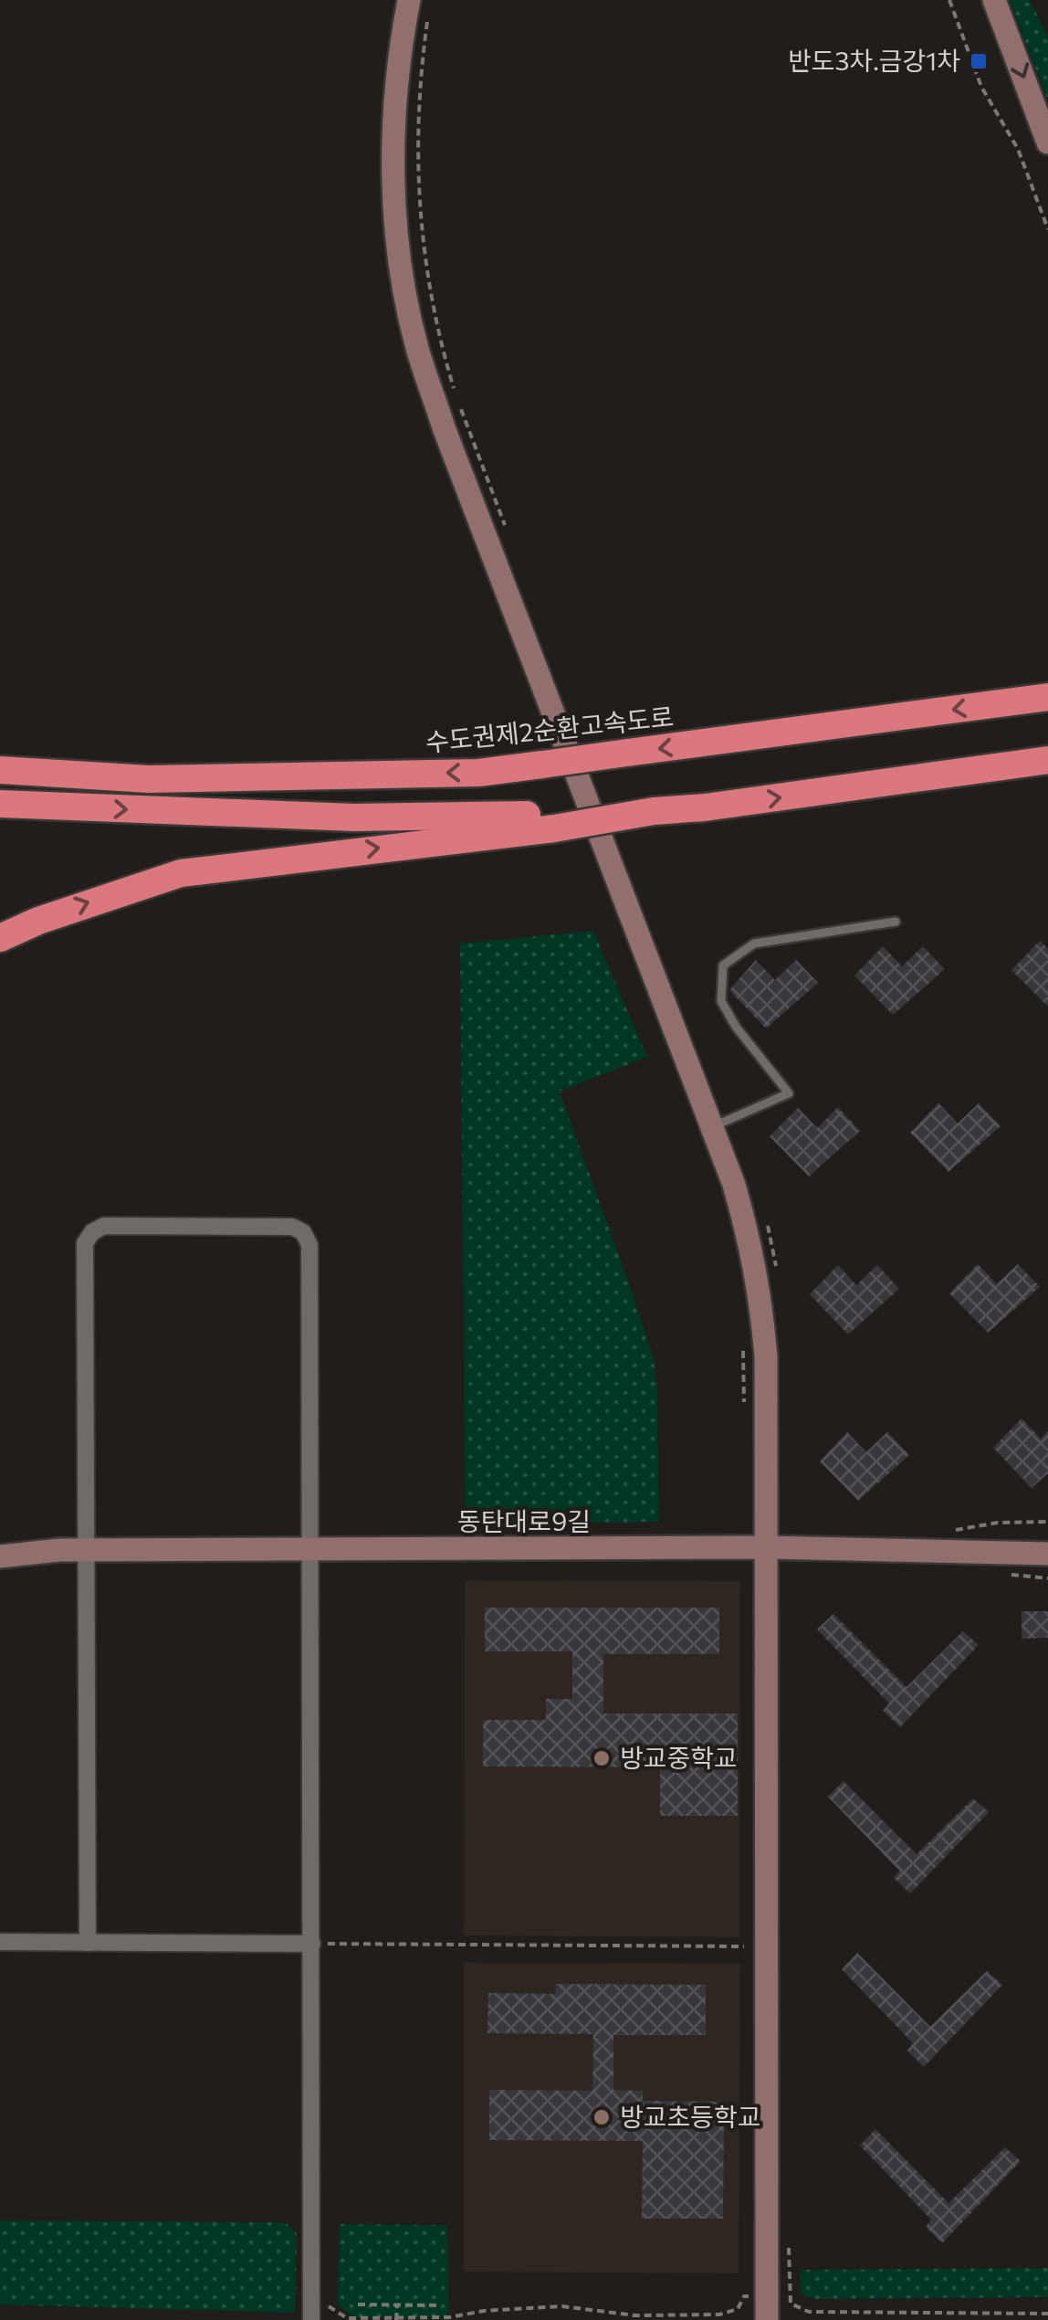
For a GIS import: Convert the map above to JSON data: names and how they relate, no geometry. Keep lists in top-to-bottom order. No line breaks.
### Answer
{"streets":{"highway":["수도권제2순환고속도로"],"street":["동탄대로9길"]},"places":{"transit":["반도3차.금강1차"],"other":["방교중학교","방교초등학교"]}}
